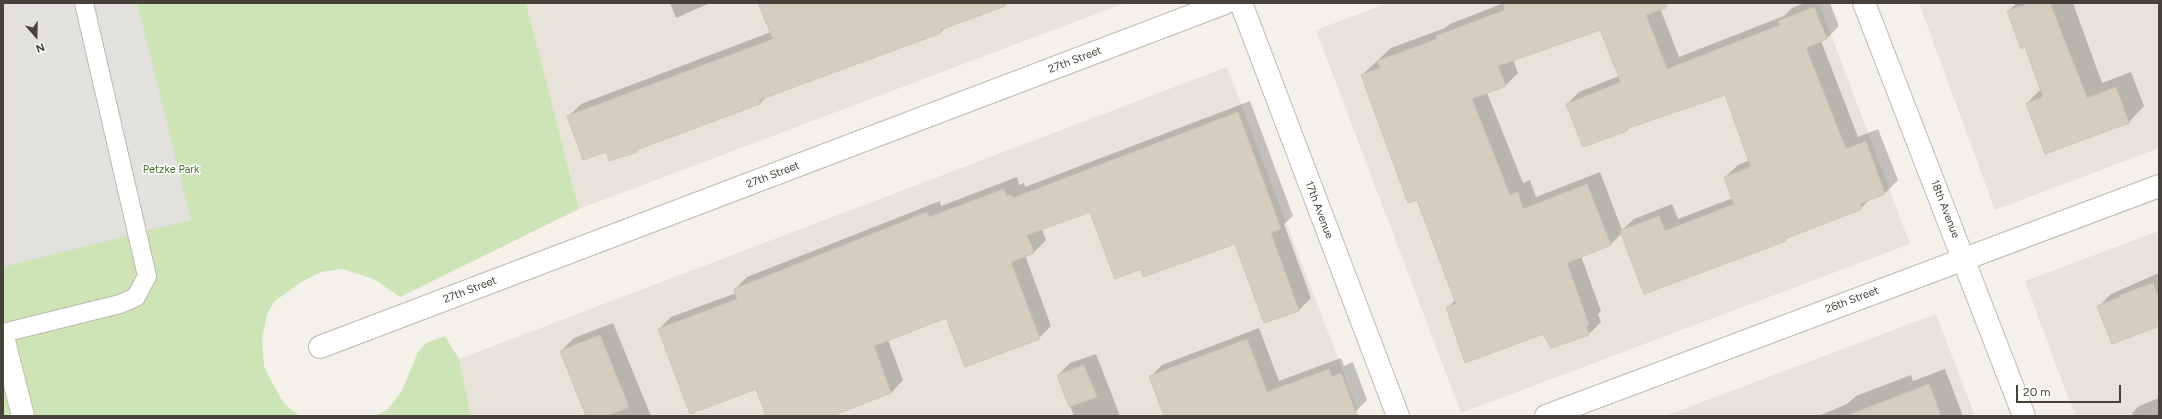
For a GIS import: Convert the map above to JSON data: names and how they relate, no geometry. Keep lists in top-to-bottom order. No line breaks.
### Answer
{"streets":{"street":["27th Street","18th Avenue","17th Avenue","26th Street"]},"crossings":[["18th Avenue","26th Street"]],"parks":["Petzke Park"],"scale_bar":"20 m","north":"bottom"}
